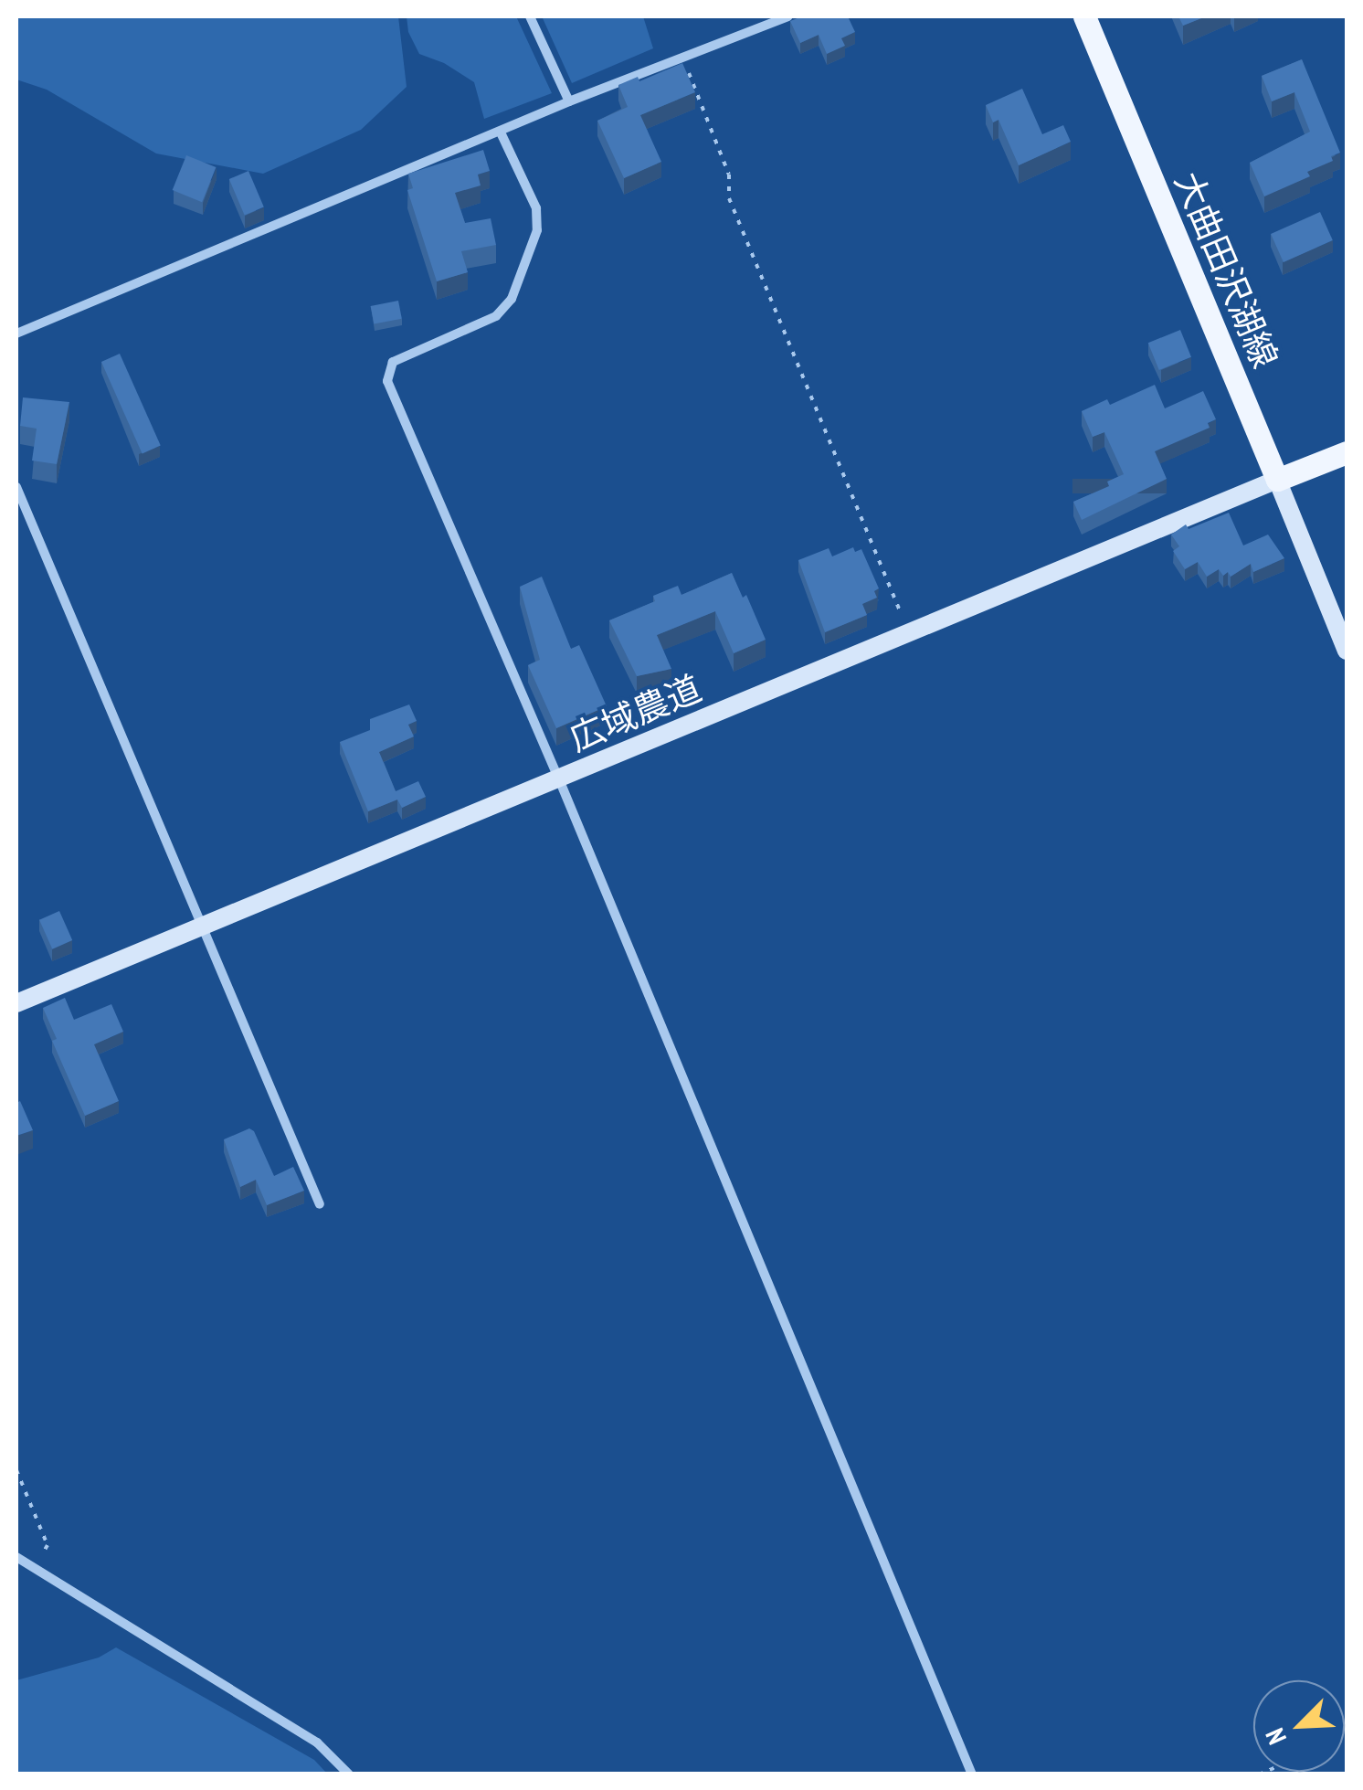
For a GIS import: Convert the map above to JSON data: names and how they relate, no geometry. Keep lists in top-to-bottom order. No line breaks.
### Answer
{"streets":{"main road":["大曲田沢湖線"],"street":["広域農道"]},"crossings":[["大曲田沢湖線","広域農道"]],"north":"bottom left"}
